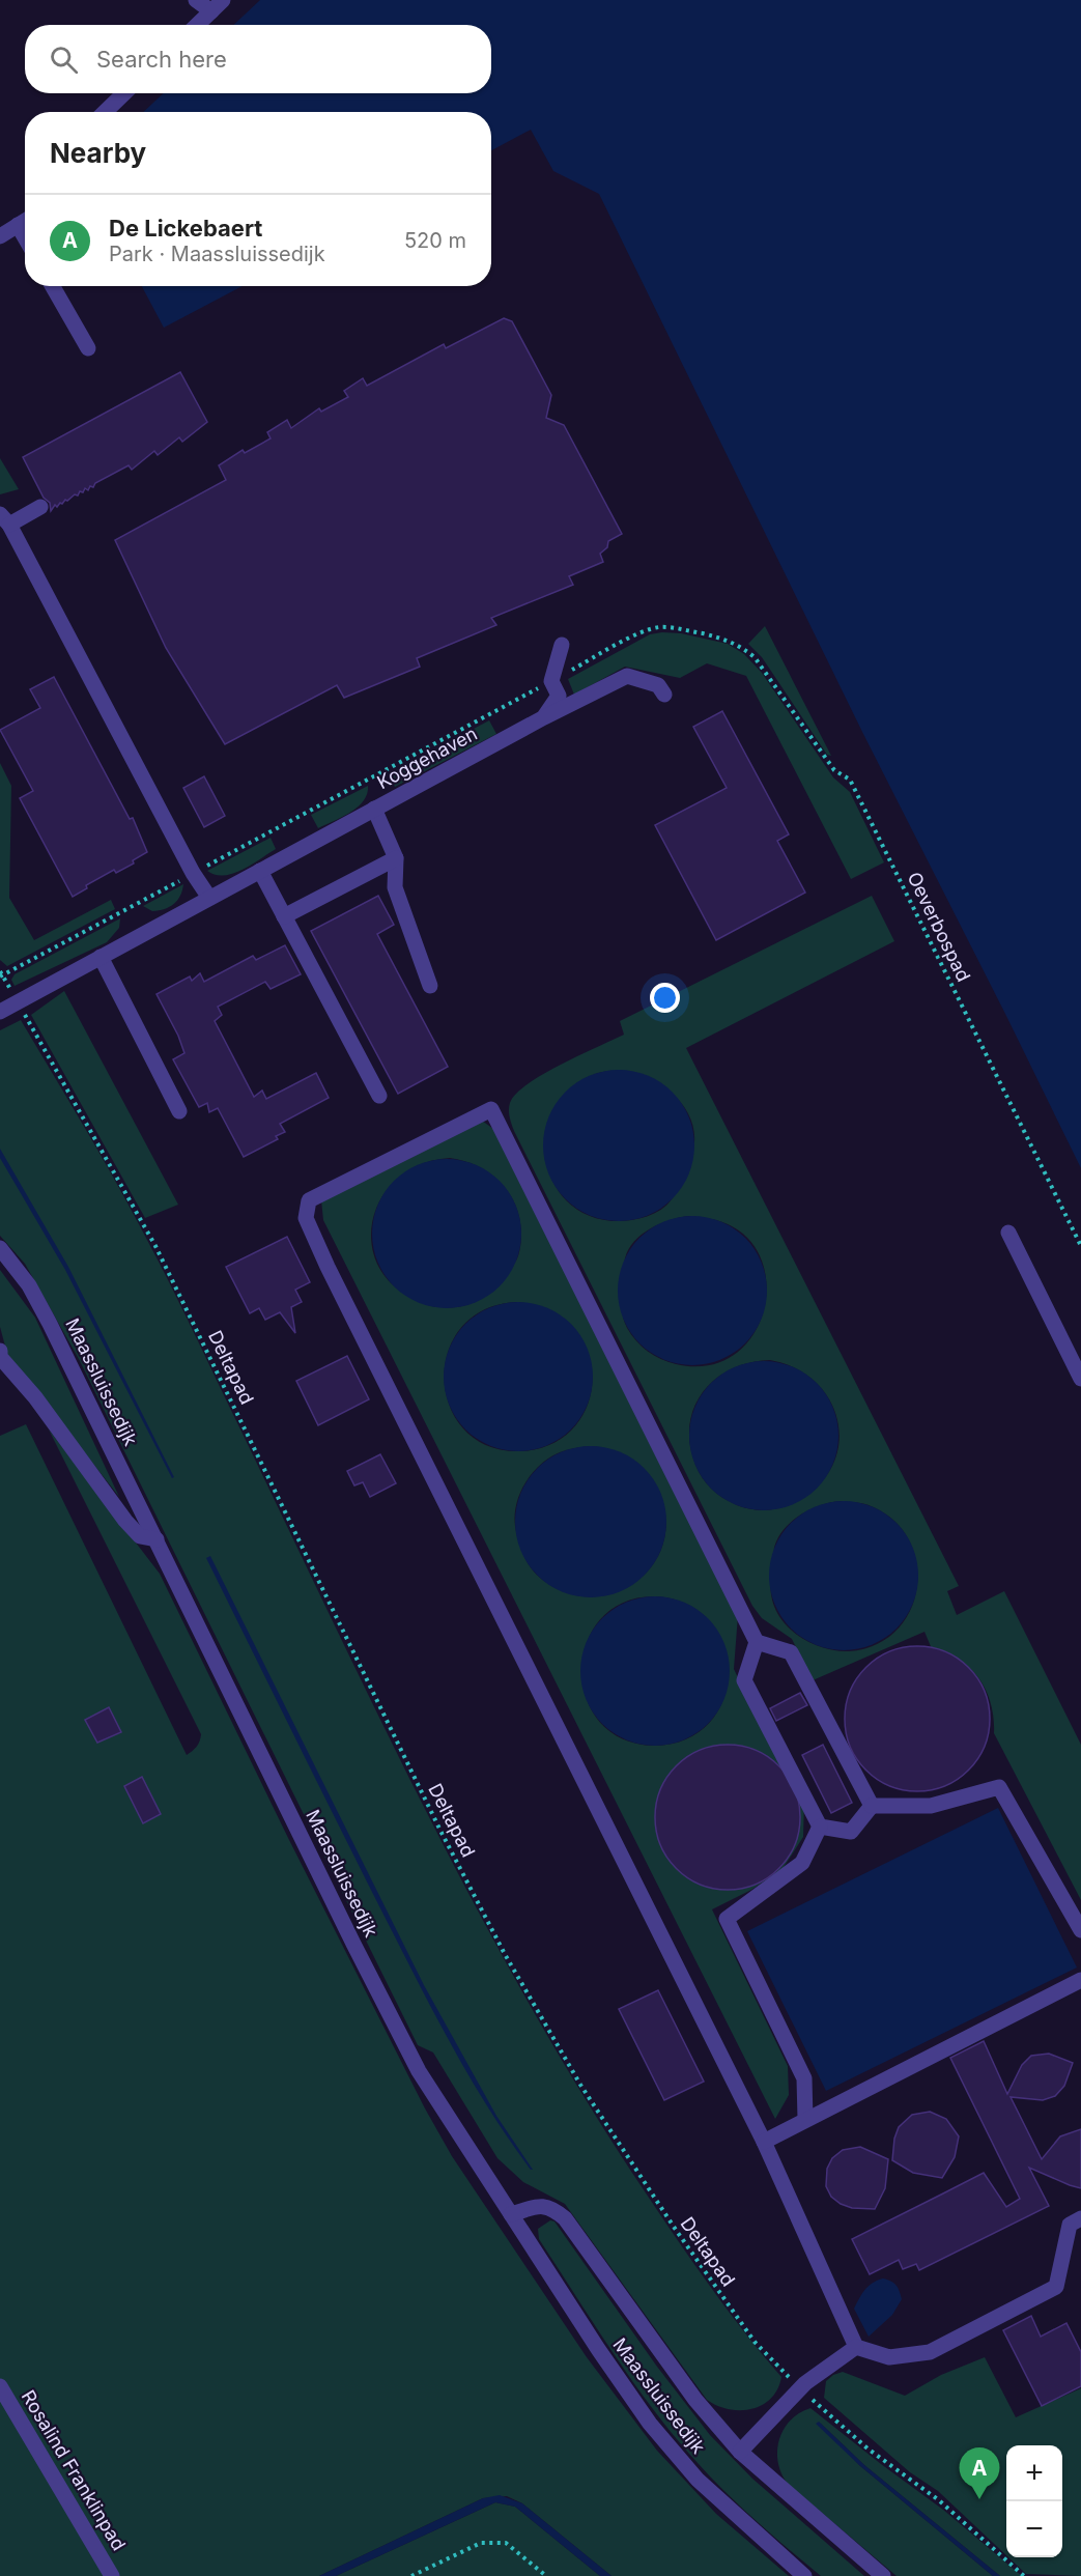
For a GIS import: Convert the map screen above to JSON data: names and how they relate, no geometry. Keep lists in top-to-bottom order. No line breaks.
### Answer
{"streets":{"street":["Koggehaven","Maassluissedijk","Rosalind Franklinpad"],"path":["Oeverbospad","Deltapad"]},"crossings":[["Koggehaven","Deltapad"]],"page":{"search":"Search here","heading":"Nearby","list":[{"mark":"A","name":"De Lickebaert","note":"Park · Maassluissedijk","value":"520 m"}],"map_buttons":["+","−"],"pins":"A"}}
